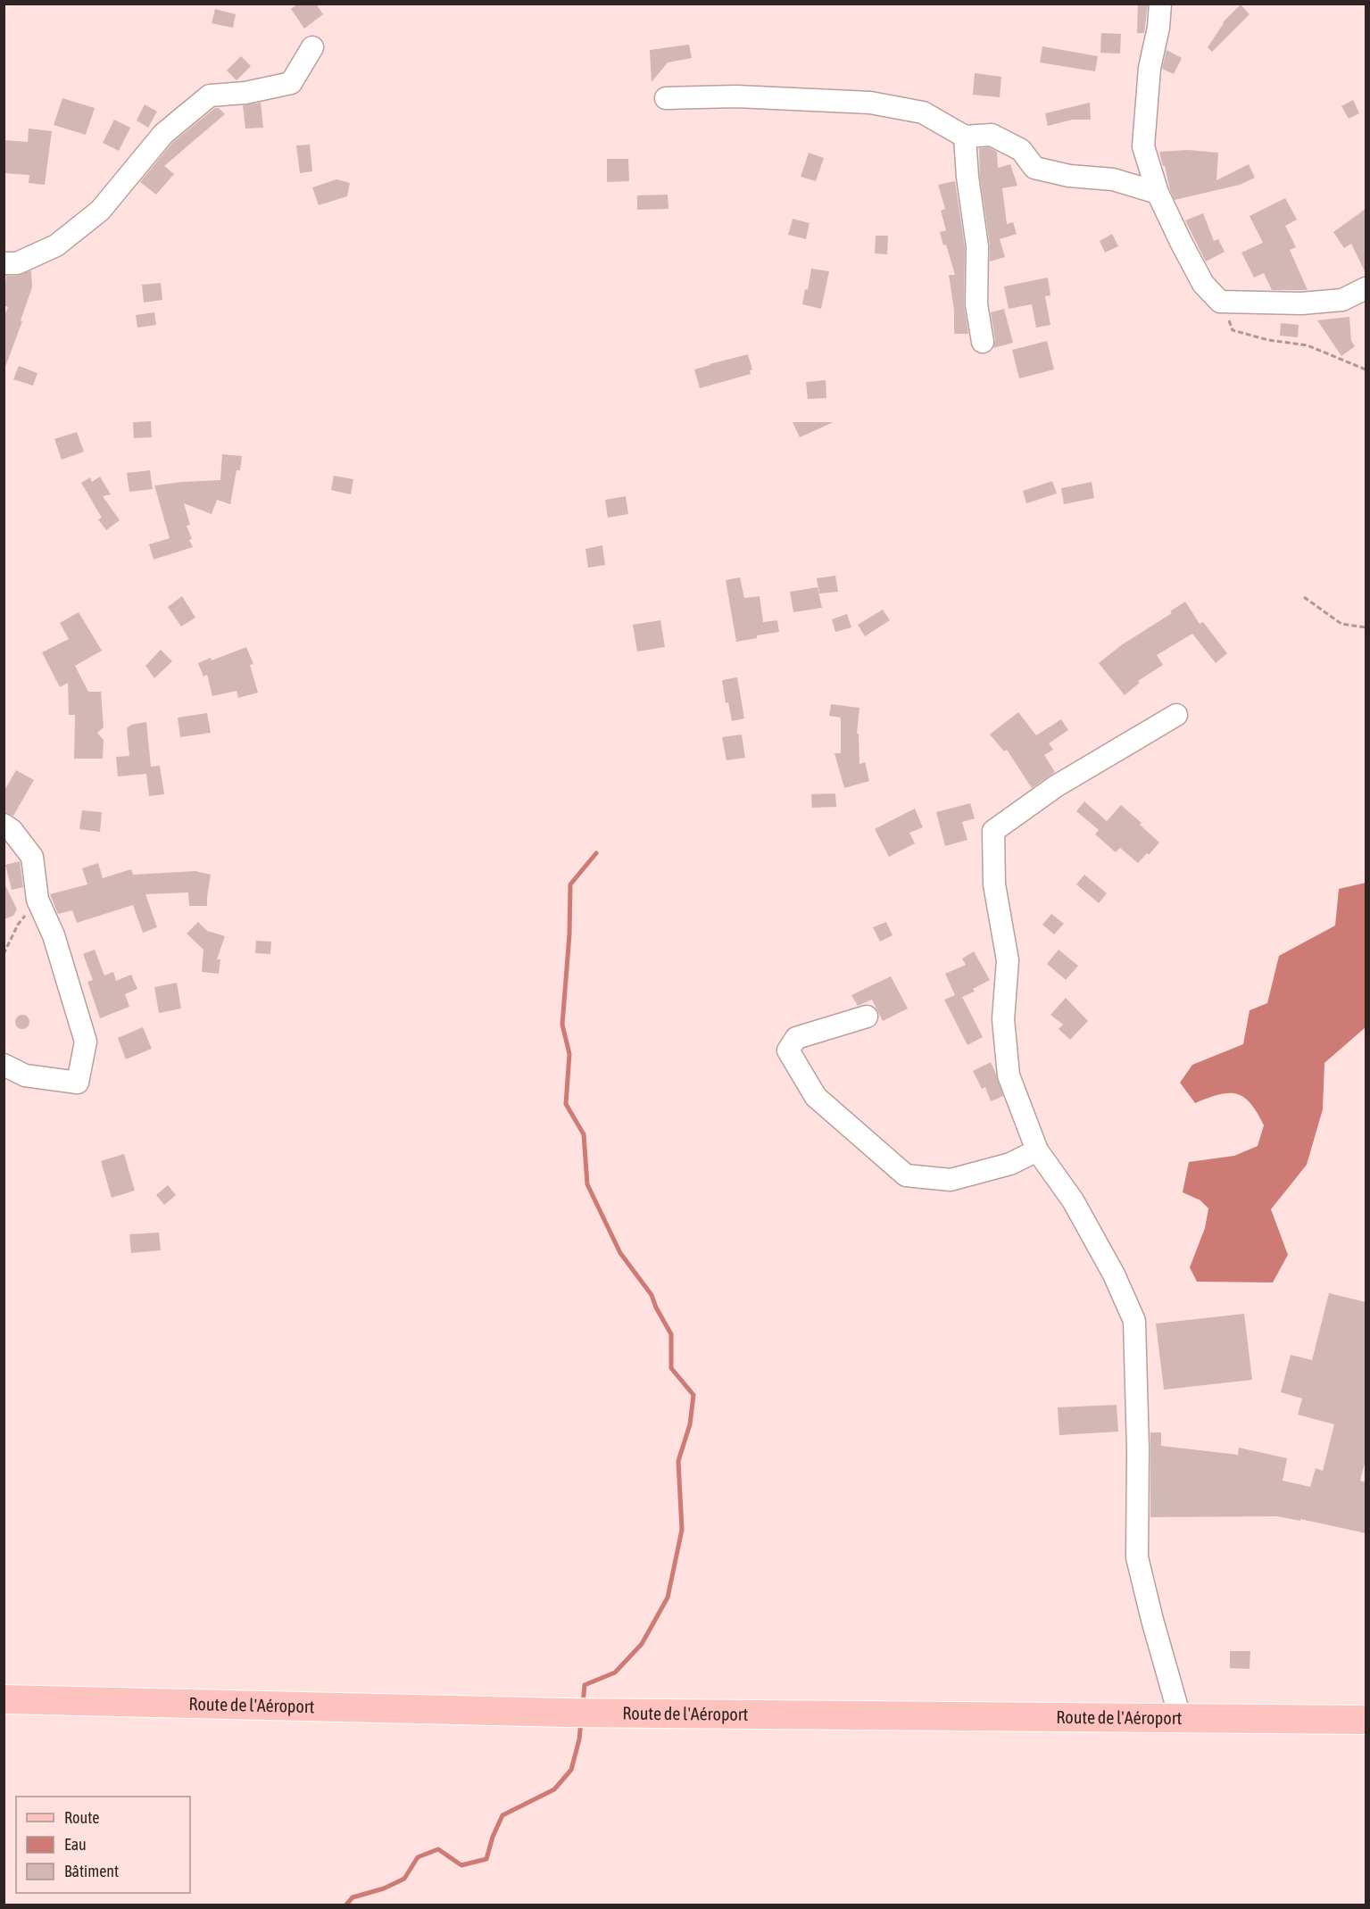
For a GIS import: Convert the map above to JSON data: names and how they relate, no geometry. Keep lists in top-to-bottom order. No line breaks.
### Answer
{"streets":{"main road":["Route de l'Aéroport"]},"legend":["Route","Eau","Bâtiment"]}
